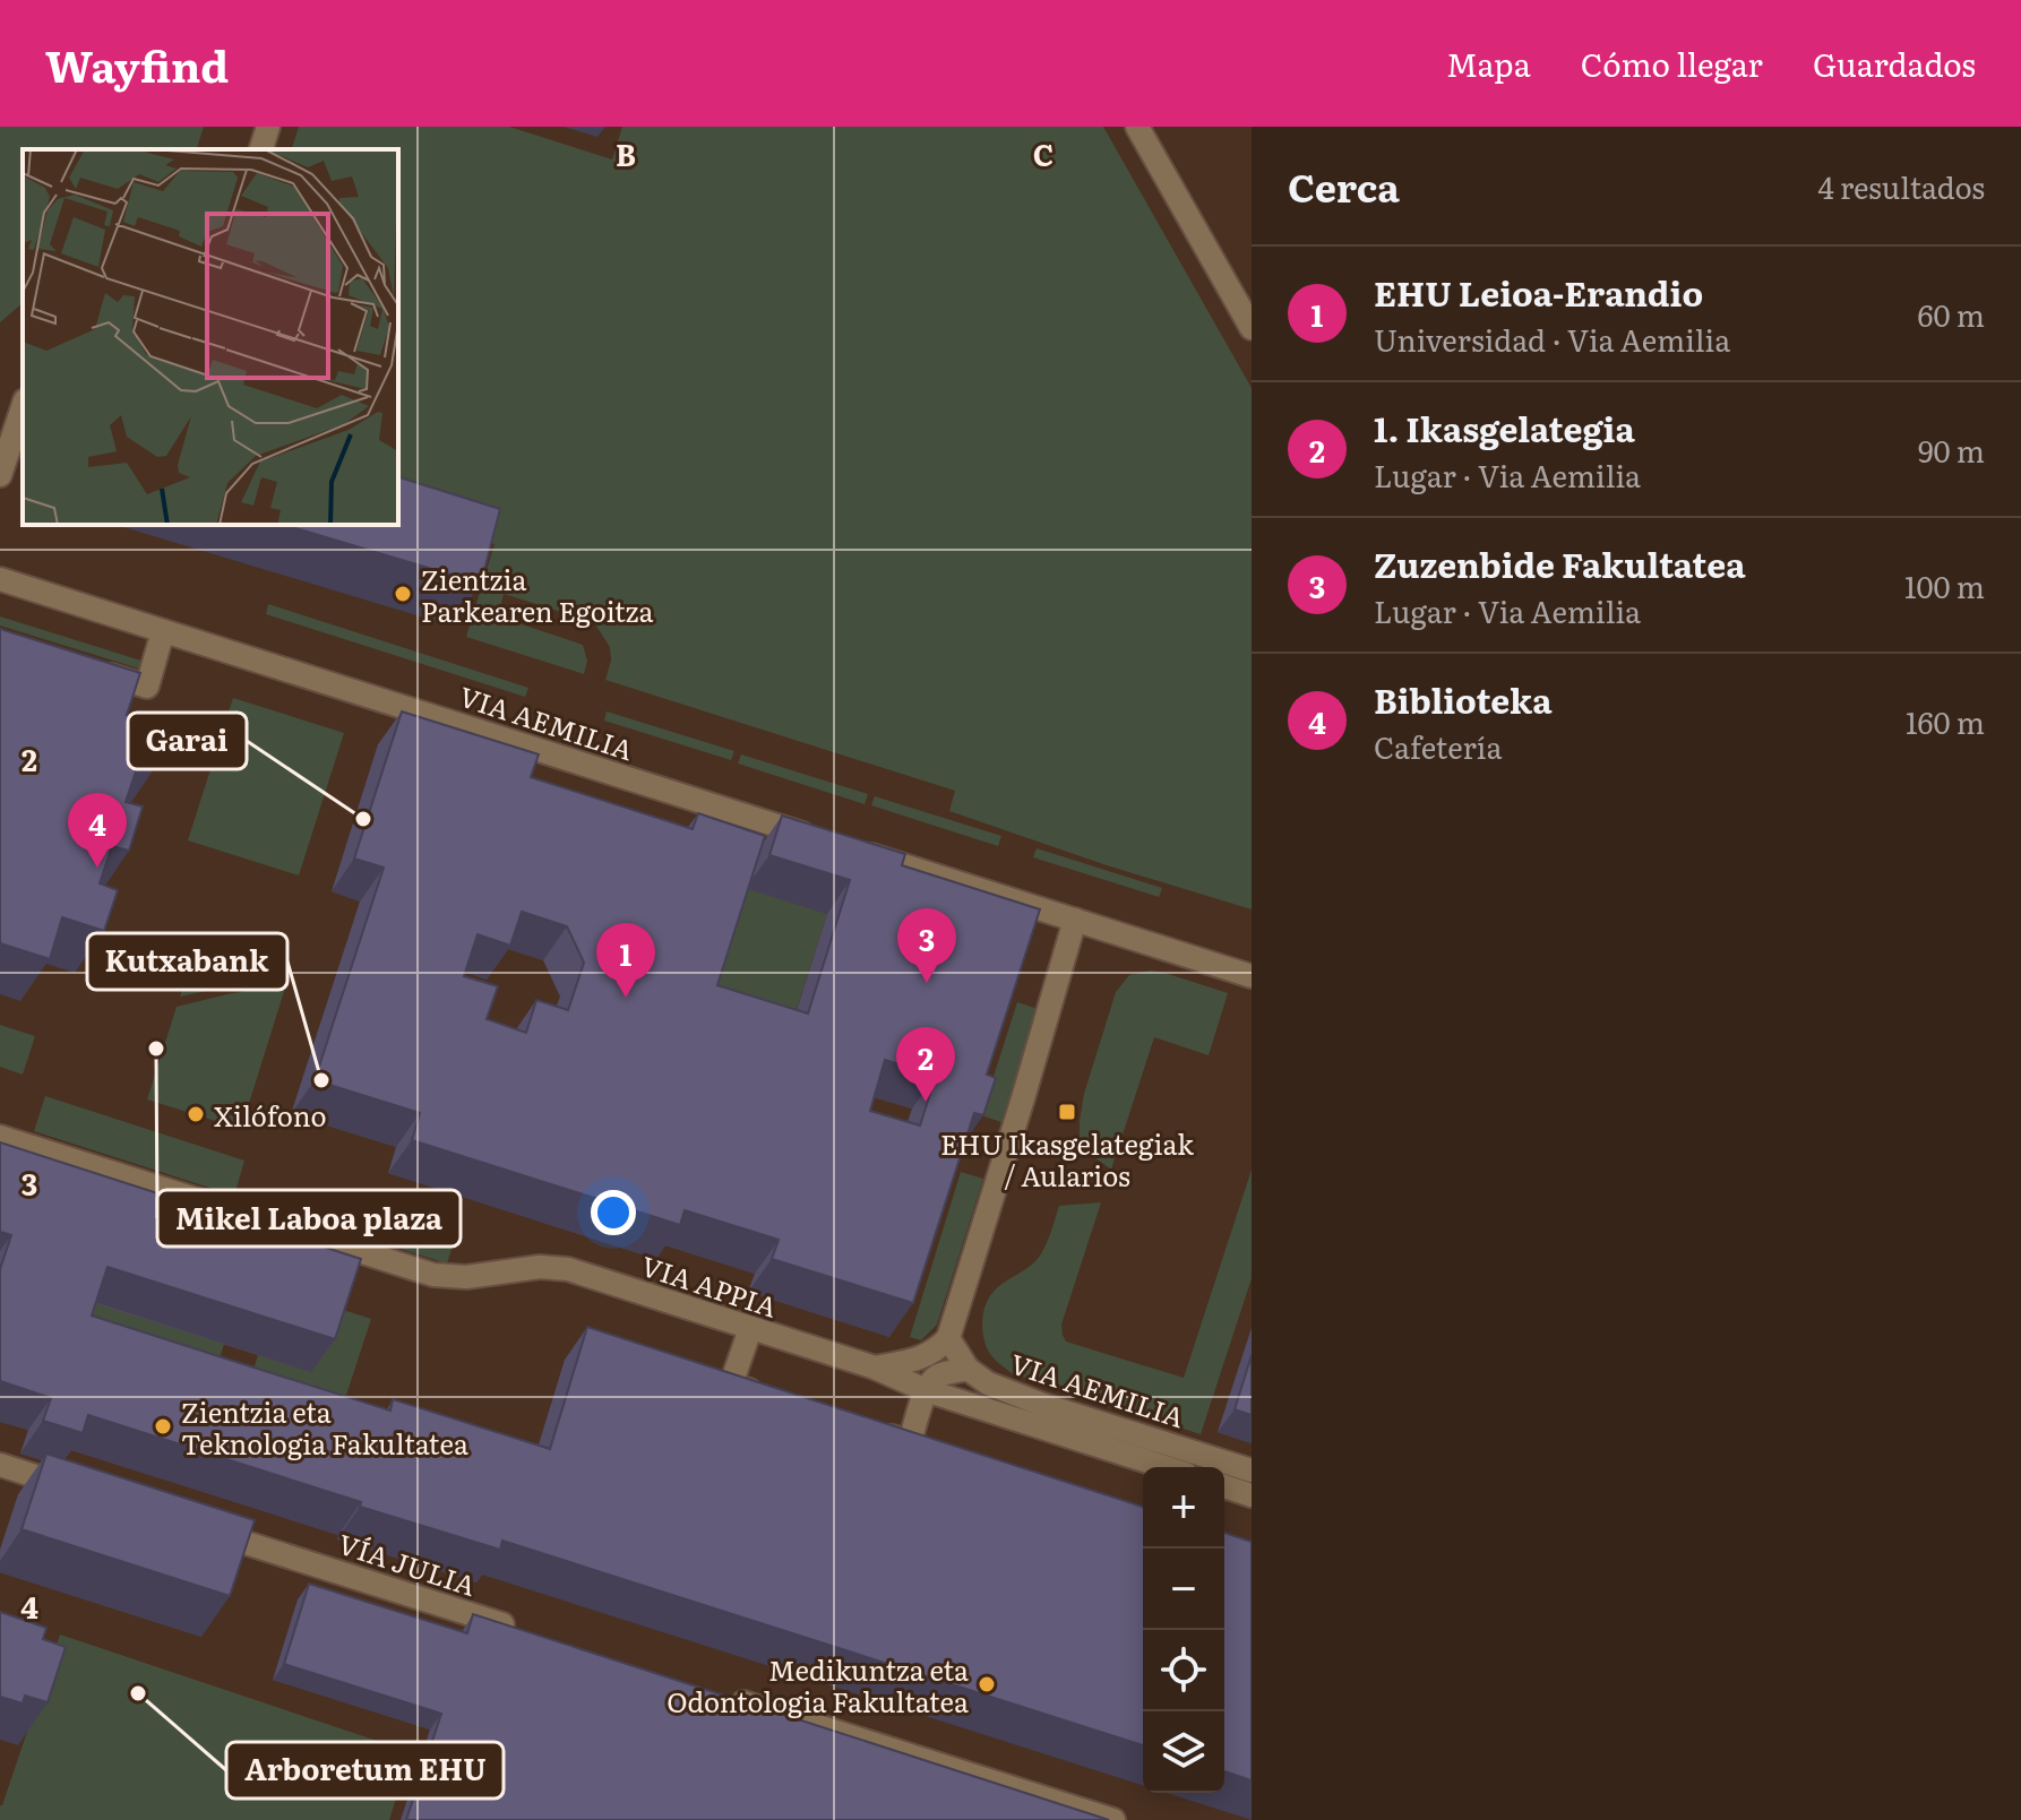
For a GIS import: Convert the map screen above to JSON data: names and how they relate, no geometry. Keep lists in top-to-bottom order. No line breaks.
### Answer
{"streets":{"street":["VIA AEMILIA","VIA APPIA","VÍA JULIA"]},"places":{"other":["Zientzia Parkearen Egoitza","Garai","Mikel Laboa plaza","Kutxabank","Xilófono","Zientzia eta Teknologia Fakultatea","Medikuntza eta Odontologia Fakultatea","Arboretum EHU"],"transit":["EHU Ikasgelategiak / Aularios"]},"page":{"header":"Wayfind","nav":["Mapa","Cómo llegar","Guardados"],"heading":["Cerca","4 resultados"],"list":[{"mark":"1","name":"EHU Leioa-Erandio","note":"Universidad · Via Aemilia","value":"60 m"},{"mark":"2","name":"1. Ikasgelategia","note":"Lugar · Via Aemilia","value":"90 m"},{"mark":"3","name":"Zuzenbide Fakultatea","note":"Lugar · Via Aemilia","value":"100 m"},{"mark":"4","name":"Biblioteka","note":"Cafetería","value":"160 m"}],"pins":["4","3","1","2"],"map_buttons":["+","−"]},"grid":{"columns":["B","C"],"rows":["2","3","4"]}}
